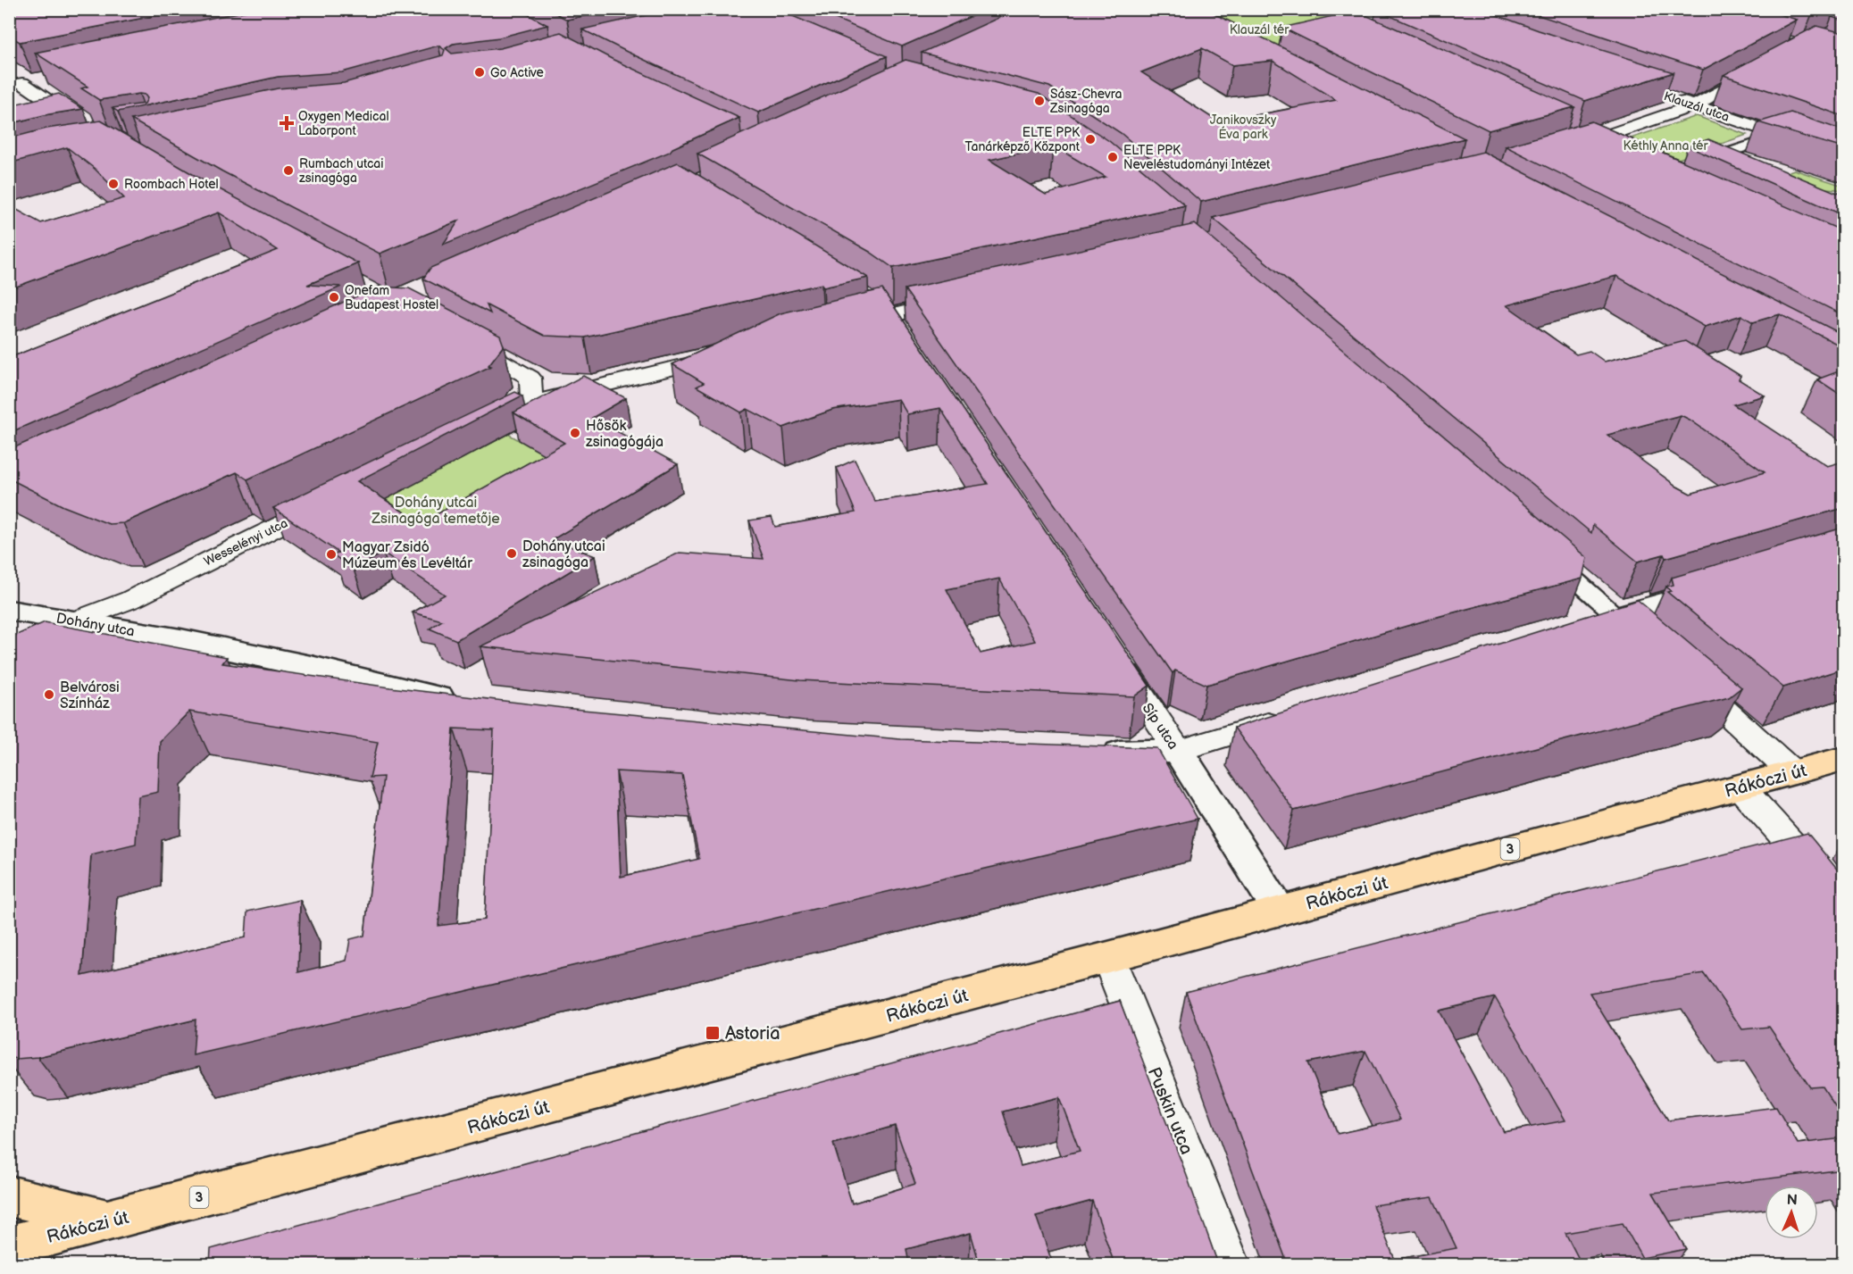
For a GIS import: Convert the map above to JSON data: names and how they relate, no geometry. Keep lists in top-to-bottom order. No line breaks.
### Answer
{"streets":{"main road":["Rákóczi út","3"],"street":["Klauzál utca","Wesselényi utca","Dohány utca","Síp utca","Puskin utca"]},"crossings":[["Wesselényi utca","Dohány utca"],["Síp utca","Rákóczi út"],["Rákóczi út","Puskin utca"]],"parks":["Klauzál tér","Janikovszky Éva park","Kéthly Anna tér","Dohány utcai Zsinagóga temetője"],"places":{"other":["Go Active","Sász-Chevra Zsinagóga","ELTE PPK Tanárképző Központ","ELTE PPK Neveléstudományi Intézet","Rumbach utcai zsinagóga","Roombach Hotel","Onefam Budapest Hostel","Hősök zsinagógája","Dohány utcai zsinagóga","Magyar Zsidó Múzeum és Levéltár","Belvárosi Színház"],"health":["Oxygen Medical Laborpont"],"transit":["Astoria"]},"north":"top"}
